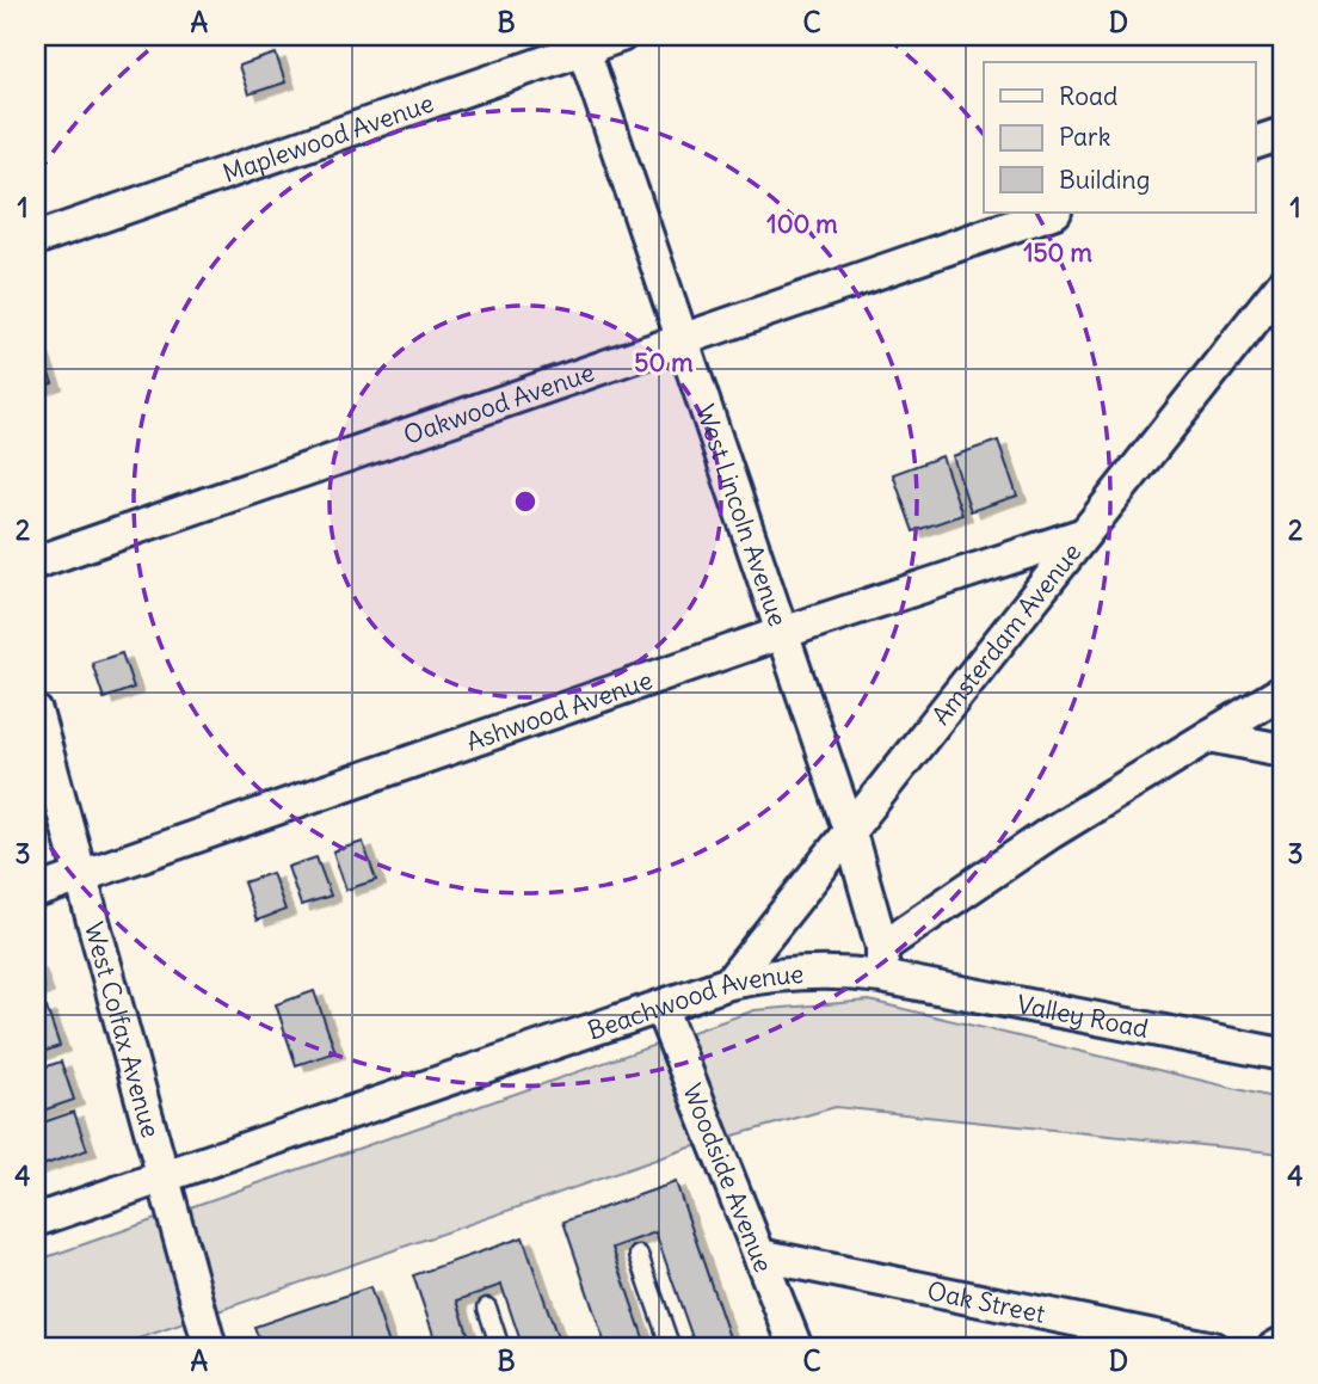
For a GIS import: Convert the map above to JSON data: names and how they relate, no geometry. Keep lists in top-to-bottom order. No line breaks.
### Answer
{"streets":{"street":["Maplewood Avenue","Oakwood Avenue","West Lincoln Avenue","Amsterdam Avenue","Ashwood Avenue","Beachwood Avenue","Valley Road","West Colfax Avenue","Woodside Avenue","Oak Street"]},"crossings":[["Maplewood Avenue","West Lincoln Avenue"],["Oakwood Avenue","West Lincoln Avenue"],["West Lincoln Avenue","Amsterdam Avenue"],["West Lincoln Avenue","Ashwood Avenue"],["West Lincoln Avenue","Beachwood Avenue"],["West Lincoln Avenue","Valley Road"],["Amsterdam Avenue","Ashwood Avenue"],["Amsterdam Avenue","Beachwood Avenue"],["Ashwood Avenue","West Colfax Avenue"],["Beachwood Avenue","Valley Road"],["Beachwood Avenue","West Colfax Avenue"],["Beachwood Avenue","Woodside Avenue"],["Woodside Avenue","Oak Street"]],"legend":["Road","Park","Building"],"grid":{"columns":["A","B","C","D"],"rows":["1","2","3","4"]},"rings":["100 m","150 m","50 m"]}
